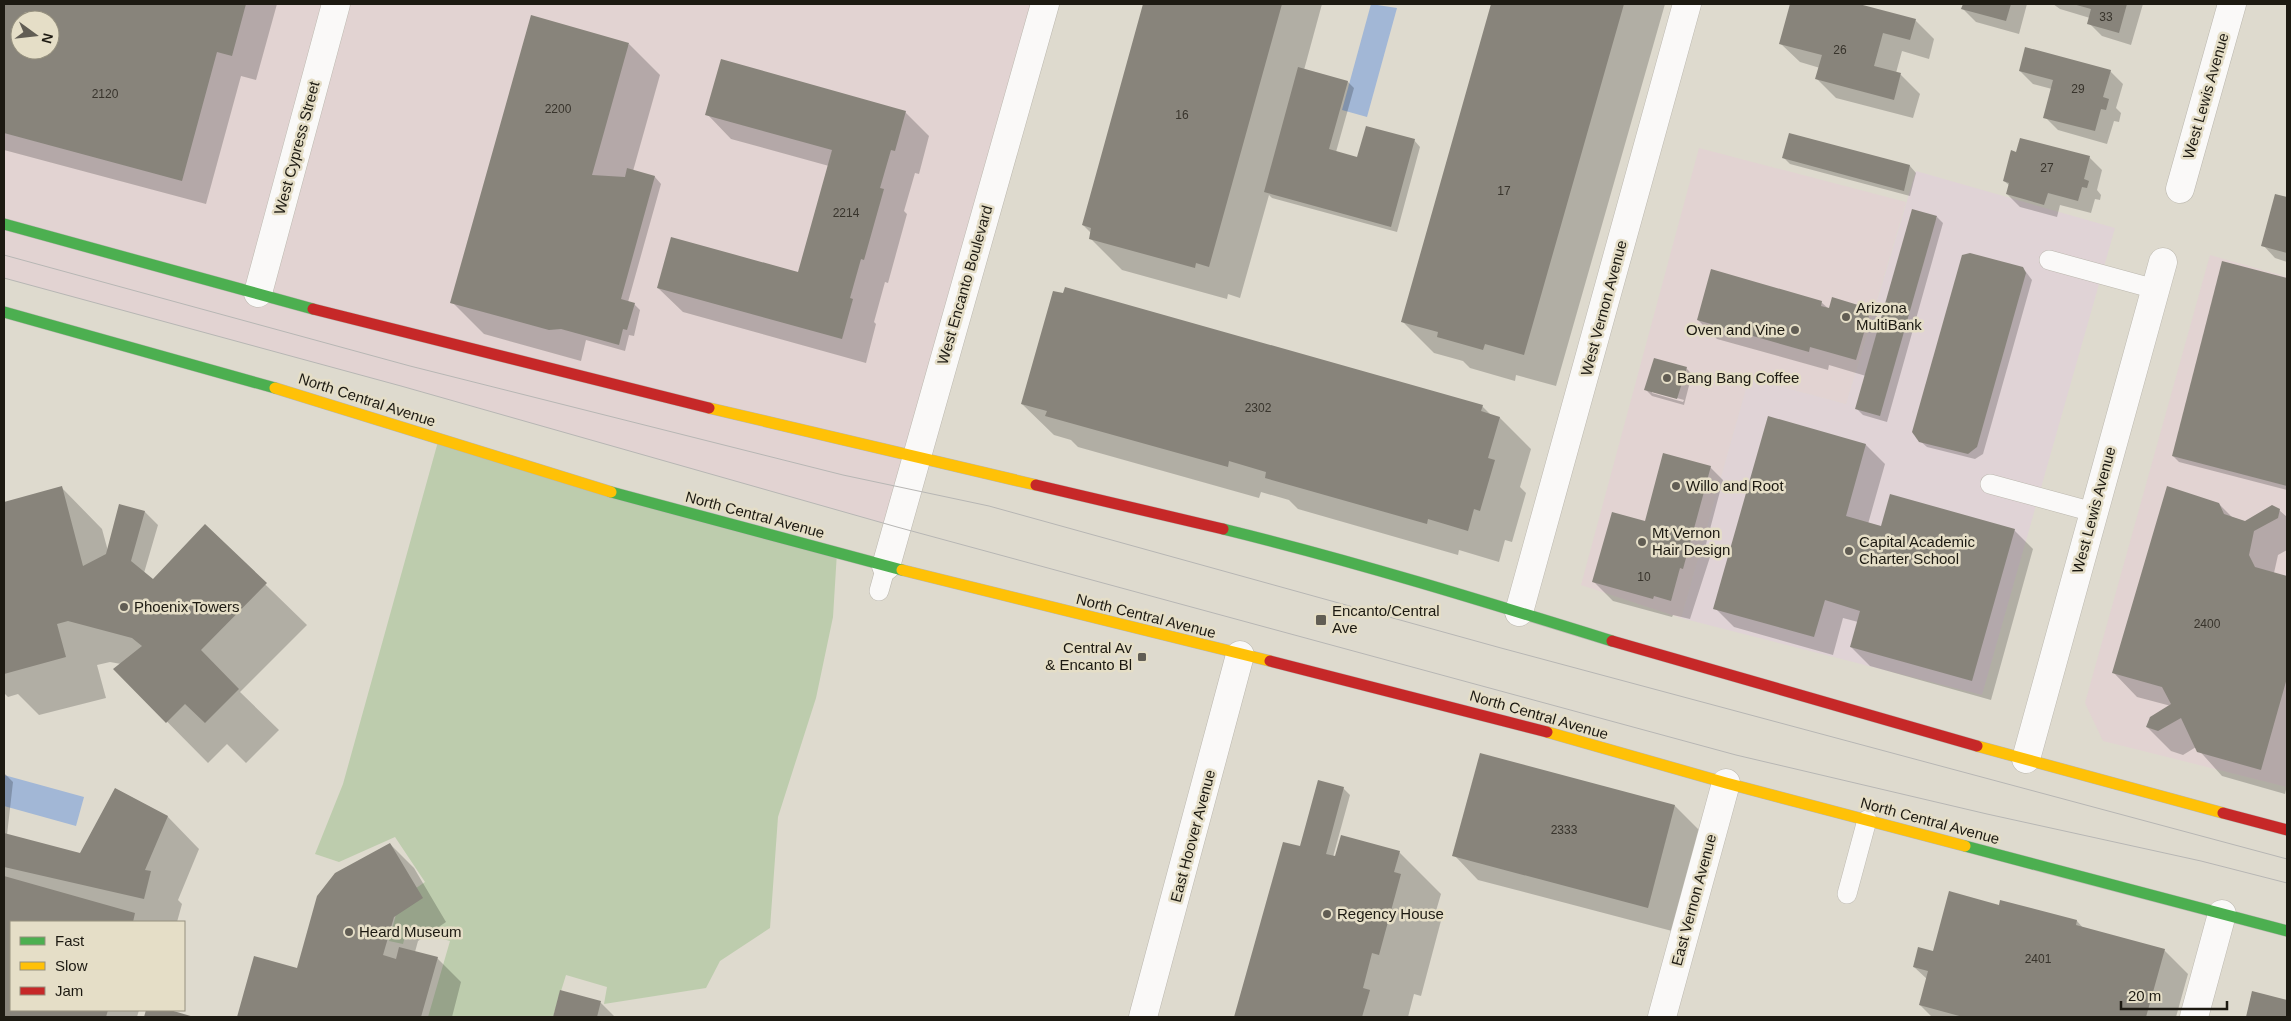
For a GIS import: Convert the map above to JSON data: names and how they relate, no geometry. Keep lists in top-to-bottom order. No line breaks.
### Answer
{"streets":{"main road":["North Central Avenue"],"street":["West Lewis Avenue","West Cypress Street","West Encanto Boulevard","West Vernon Avenue","East Hoover Avenue","East Vernon Avenue"]},"crossings":[["West Encanto Boulevard","North Central Avenue"],["North Central Avenue","East Hoover Avenue"],["North Central Avenue","East Vernon Avenue"]],"places":{"other":["Arizona MultiBank","Oven and Vine","Bang Bang Coffee","Willo and Root","Mt Vernon Hair Design","Capital Academic Charter School","Phoenix Towers","Regency House","Heard Museum"],"transit":["Encanto/Central Ave","Central Av & Encanto Bl"]},"house_numbers":["33","26","29","2120","2200","16","27","17","2214","2302","10","2400","2333","2401"],"legend":["Fast","Slow","Jam"],"scale_bar":"20 m","north":"right"}
